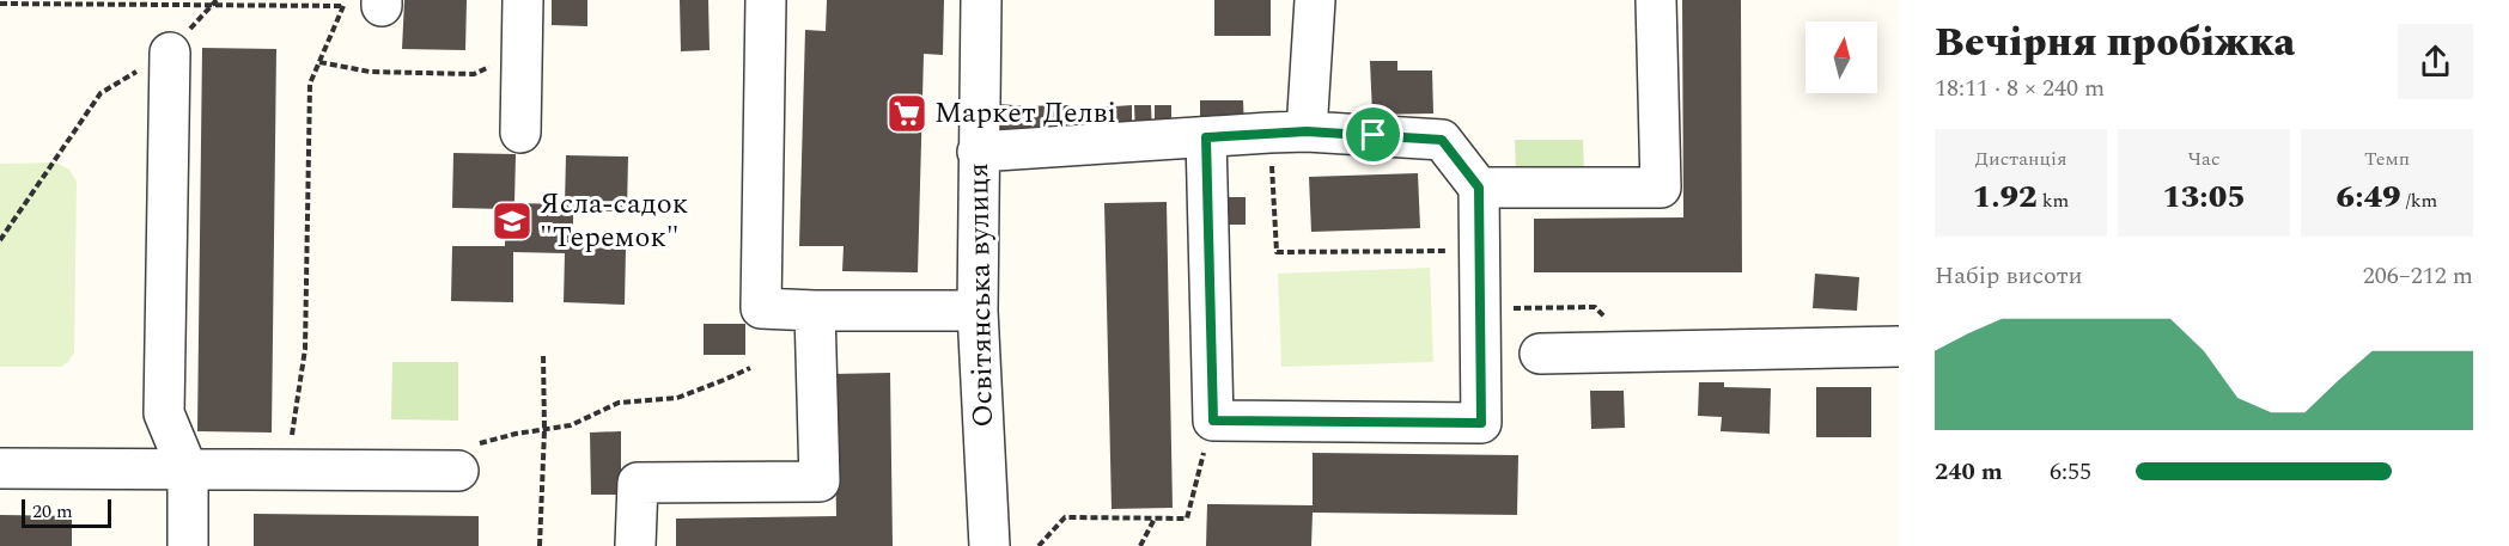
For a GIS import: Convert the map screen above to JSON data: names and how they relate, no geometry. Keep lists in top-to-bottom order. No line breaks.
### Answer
{"streets":{"street":["Освітянська вулиця"]},"places":{"supermarket":["Маркет Делві"],"school or university":["Ясла-садок \"Теремок\""]},"scale_bar":"20 m","north":"top","page":{"heading":["Вечірня пробіжка","18:11 · 8 × 240 m"],"stats":[["Дистанція","1.92 km"],["Час","13:05"],["Темп","6:49 /km"]],"chart":["Набір висоти","206–212 m"],"list":[{"name":"240 m","note":"6:55"}],"scale":"20 m"}}
